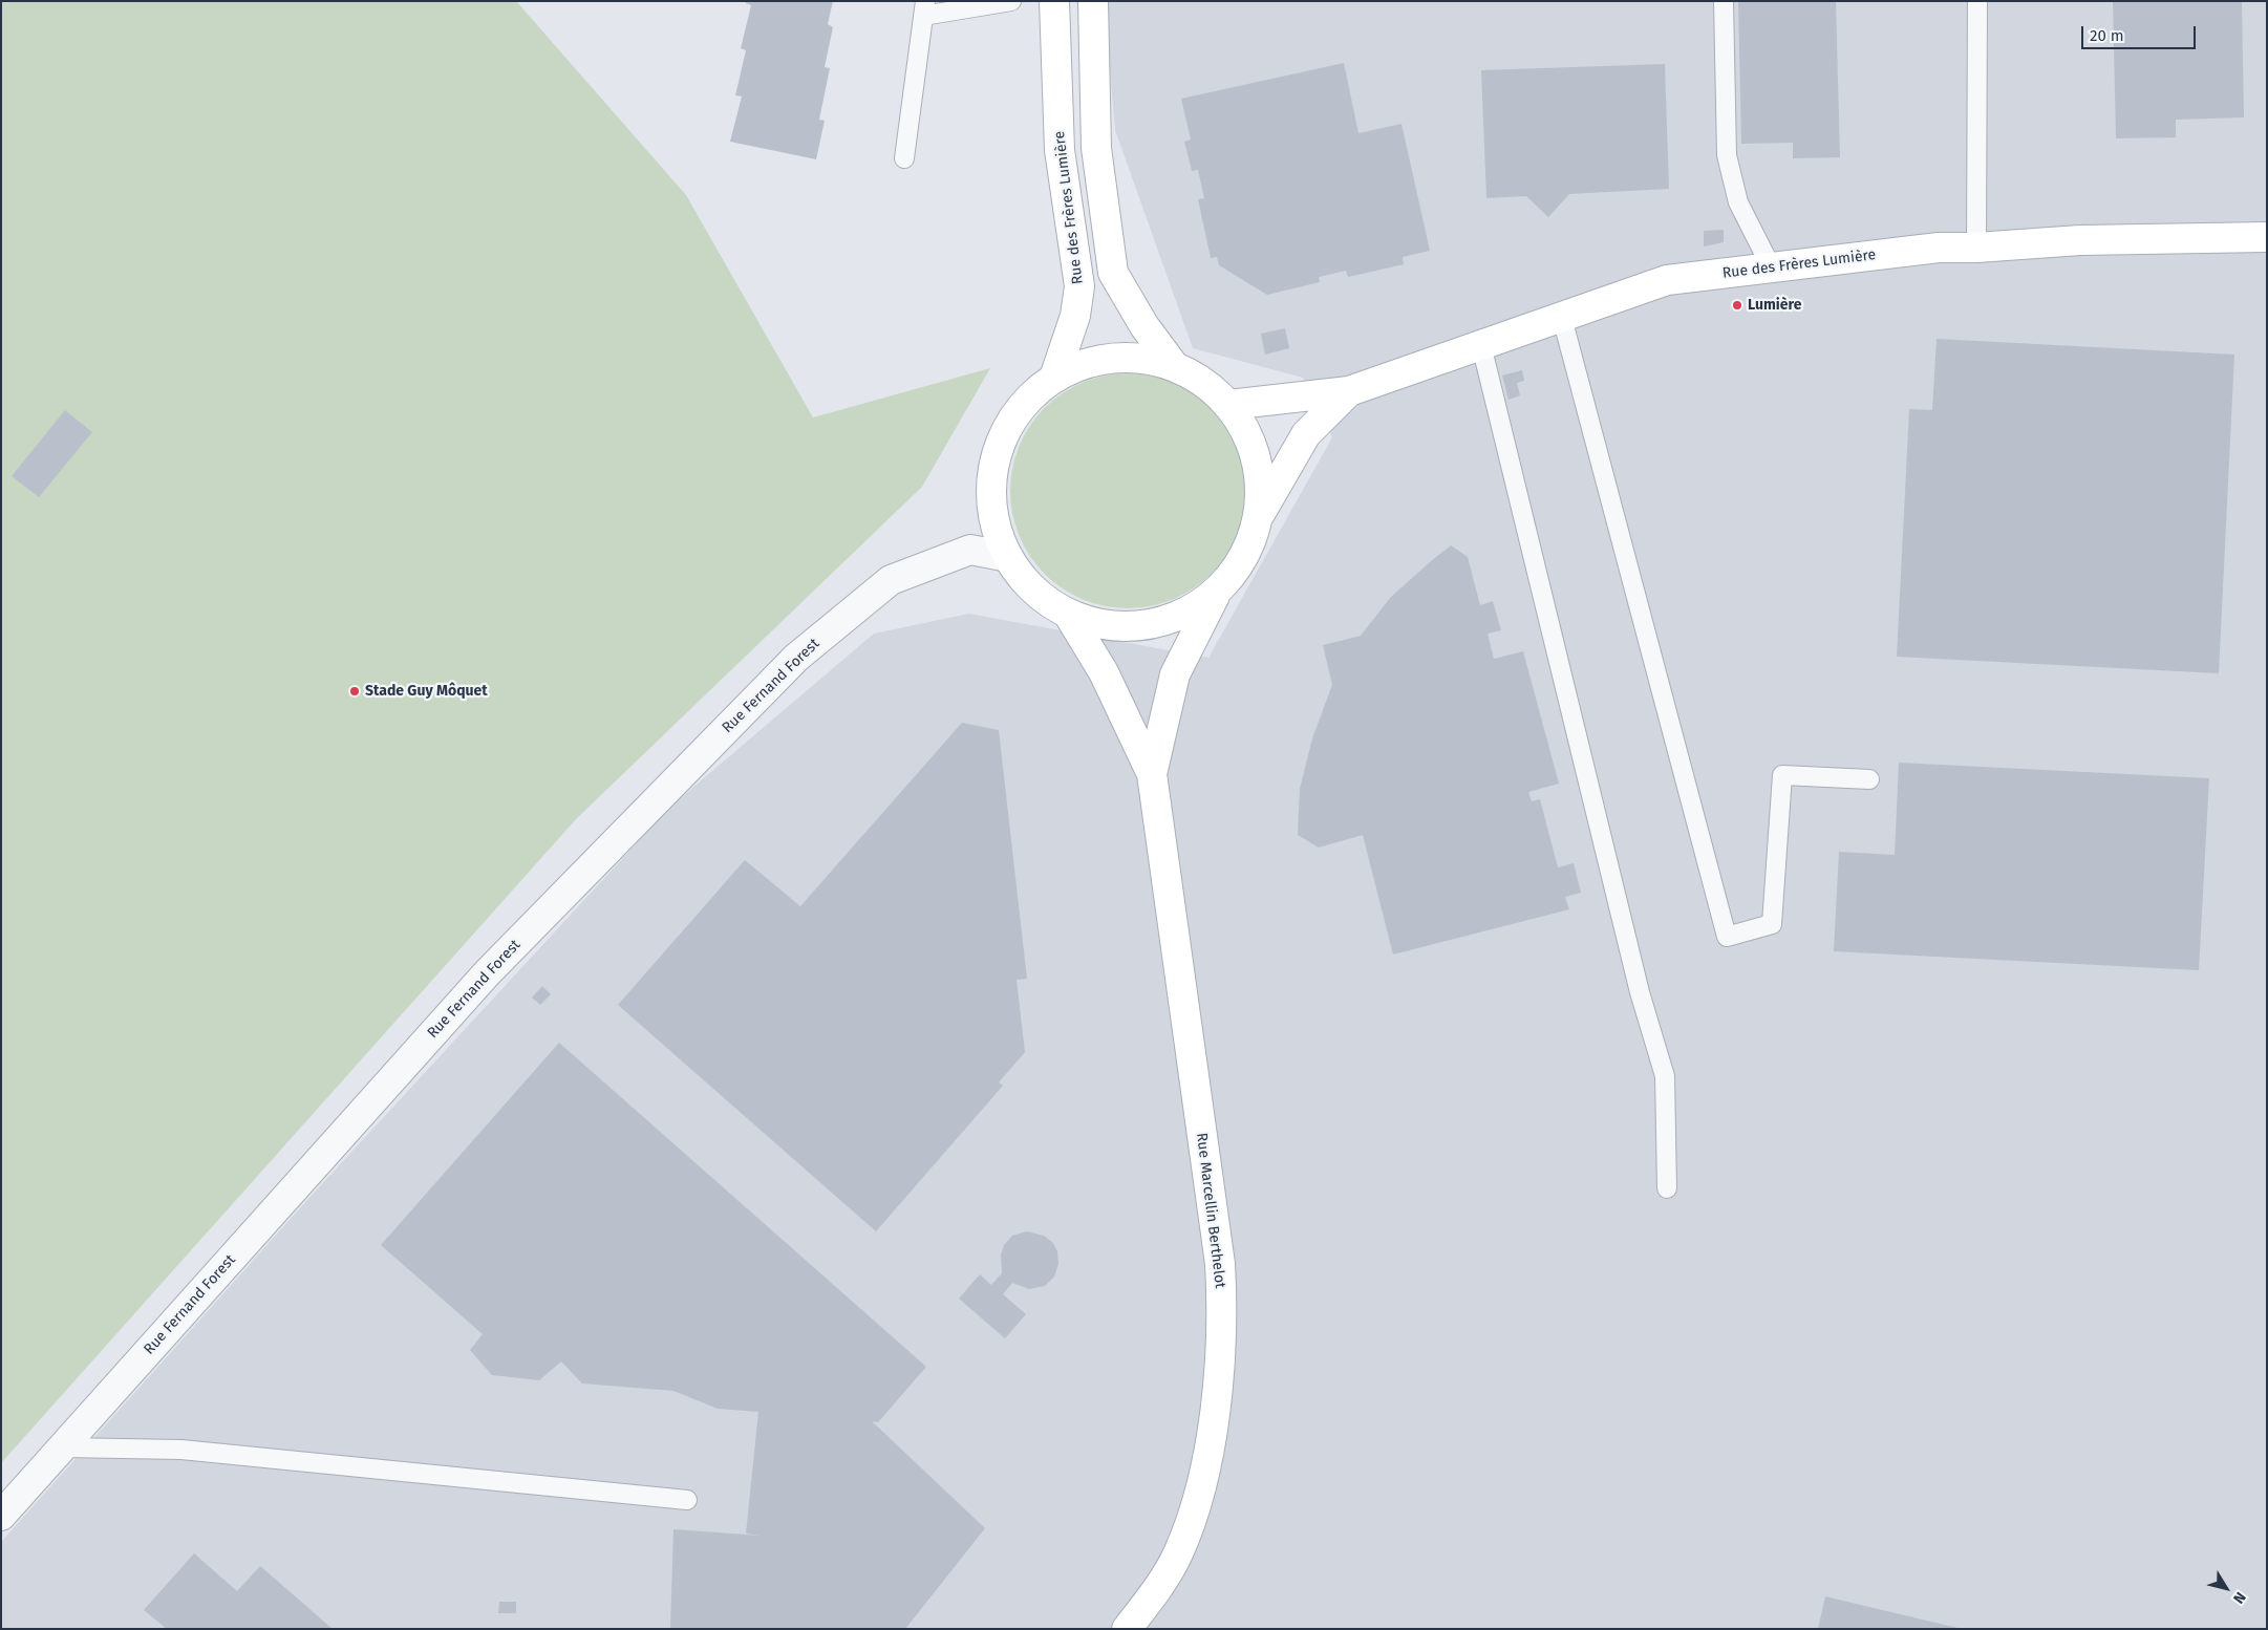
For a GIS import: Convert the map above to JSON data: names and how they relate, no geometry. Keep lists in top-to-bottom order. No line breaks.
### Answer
{"streets":{"main road":["Rue des Frères Lumière","Rue Marcellin Berthelot"],"street":["Rue Fernand Forest"]},"places":["Lumière","Stade Guy Môquet"],"scale_bar":"20 m","north":"bottom right"}
